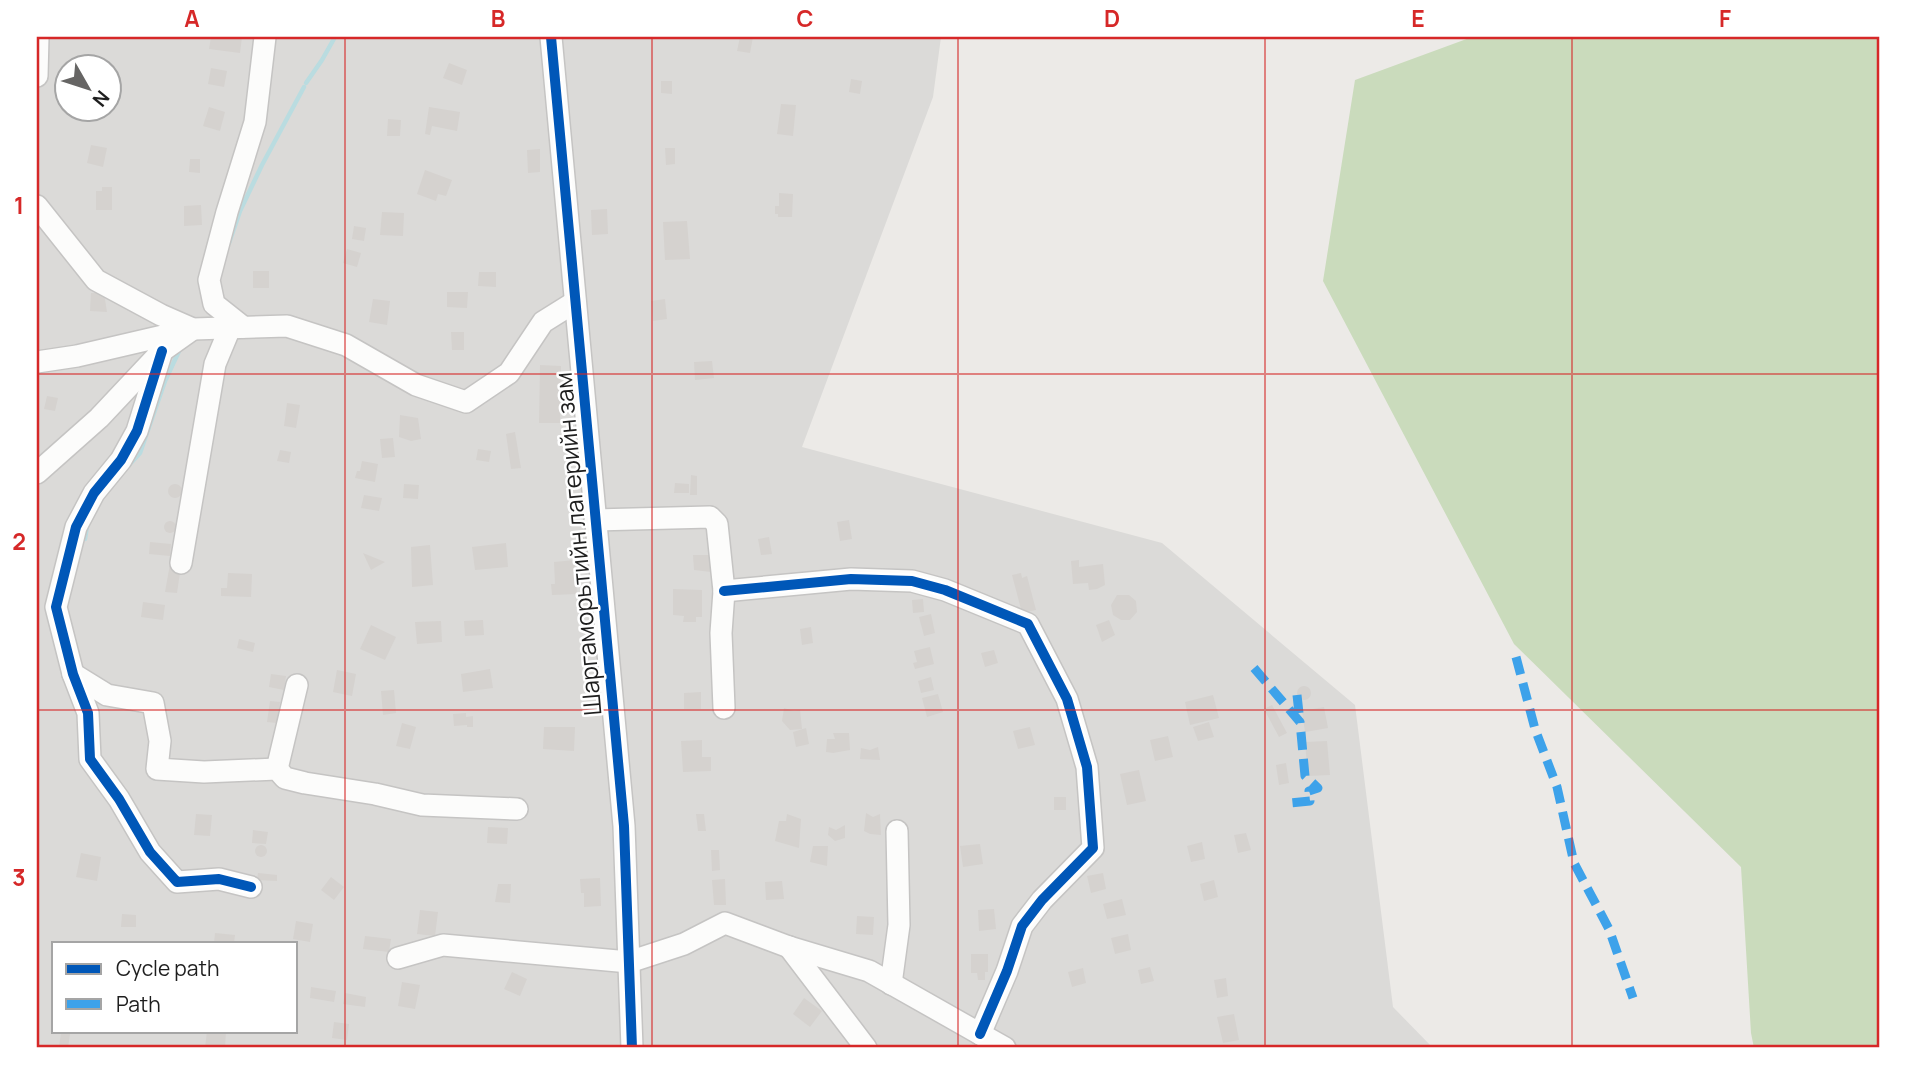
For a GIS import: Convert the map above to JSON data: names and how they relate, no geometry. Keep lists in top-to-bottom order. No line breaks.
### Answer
{"streets":{"street":["Шаргаморьтийн лагерийн зам"]},"legend":["Cycle path","Path"],"north":"bottom right","grid":{"columns":["A","B","C","D","E","F"],"rows":["1","2","3"]}}
